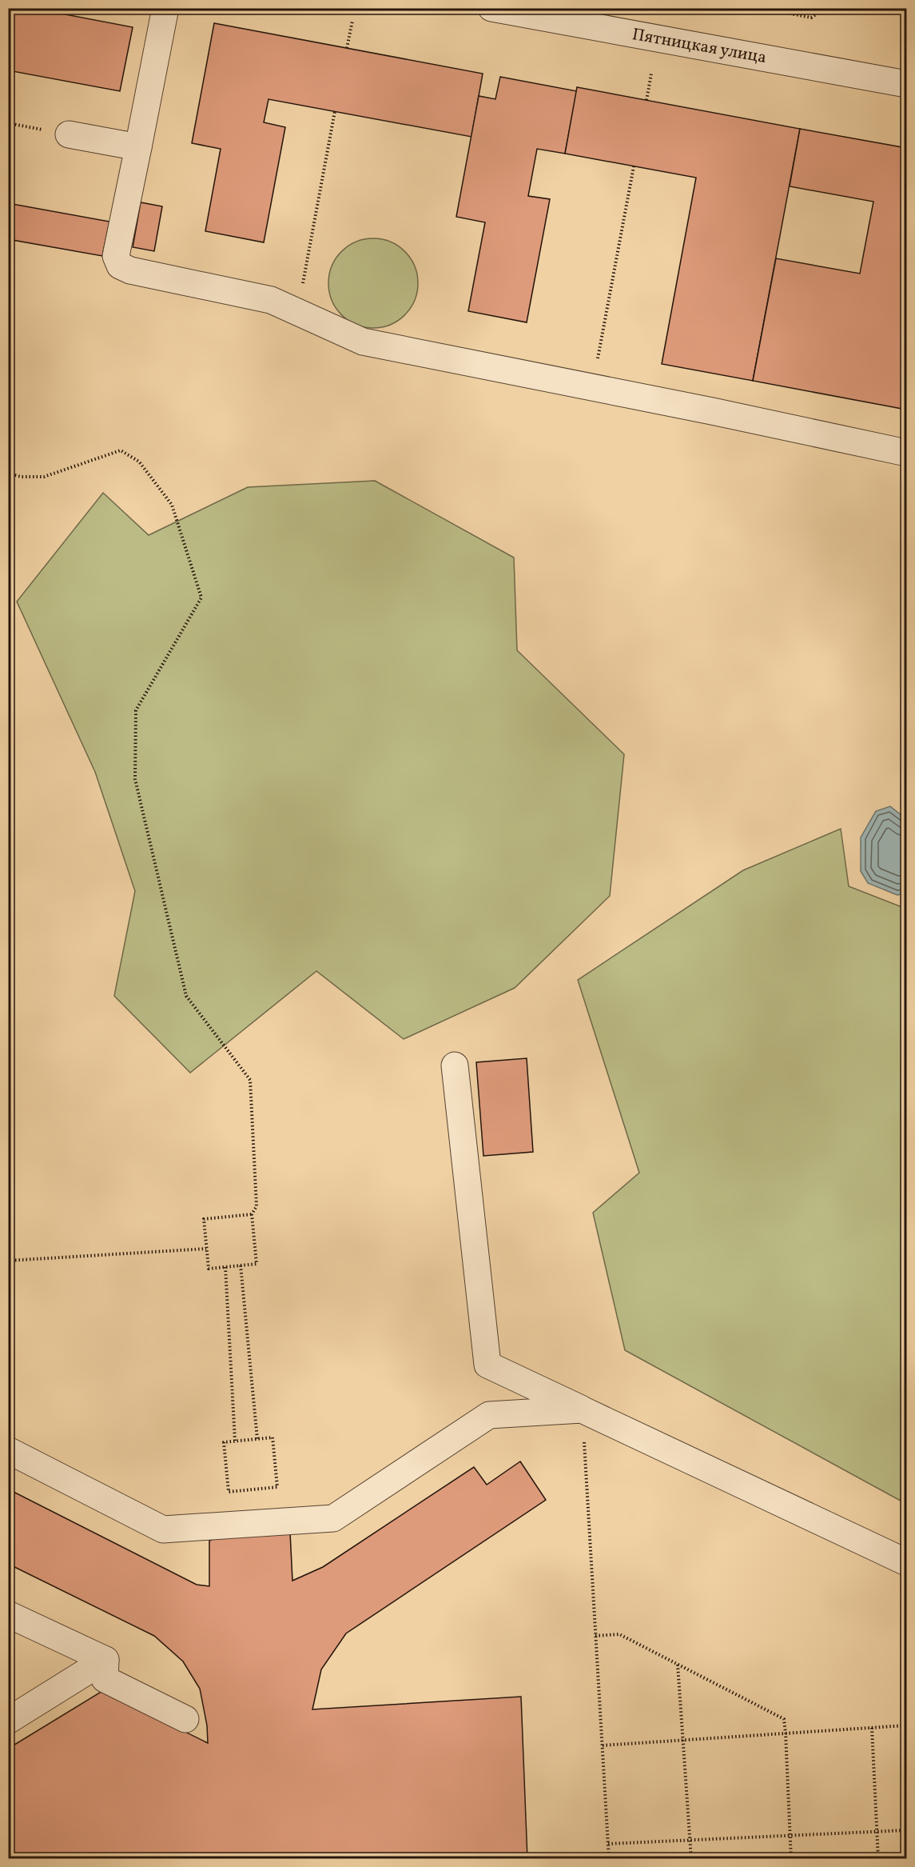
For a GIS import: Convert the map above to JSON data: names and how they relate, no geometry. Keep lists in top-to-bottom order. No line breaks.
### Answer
{"streets":{"street":["Пятницкая улица"]}}
